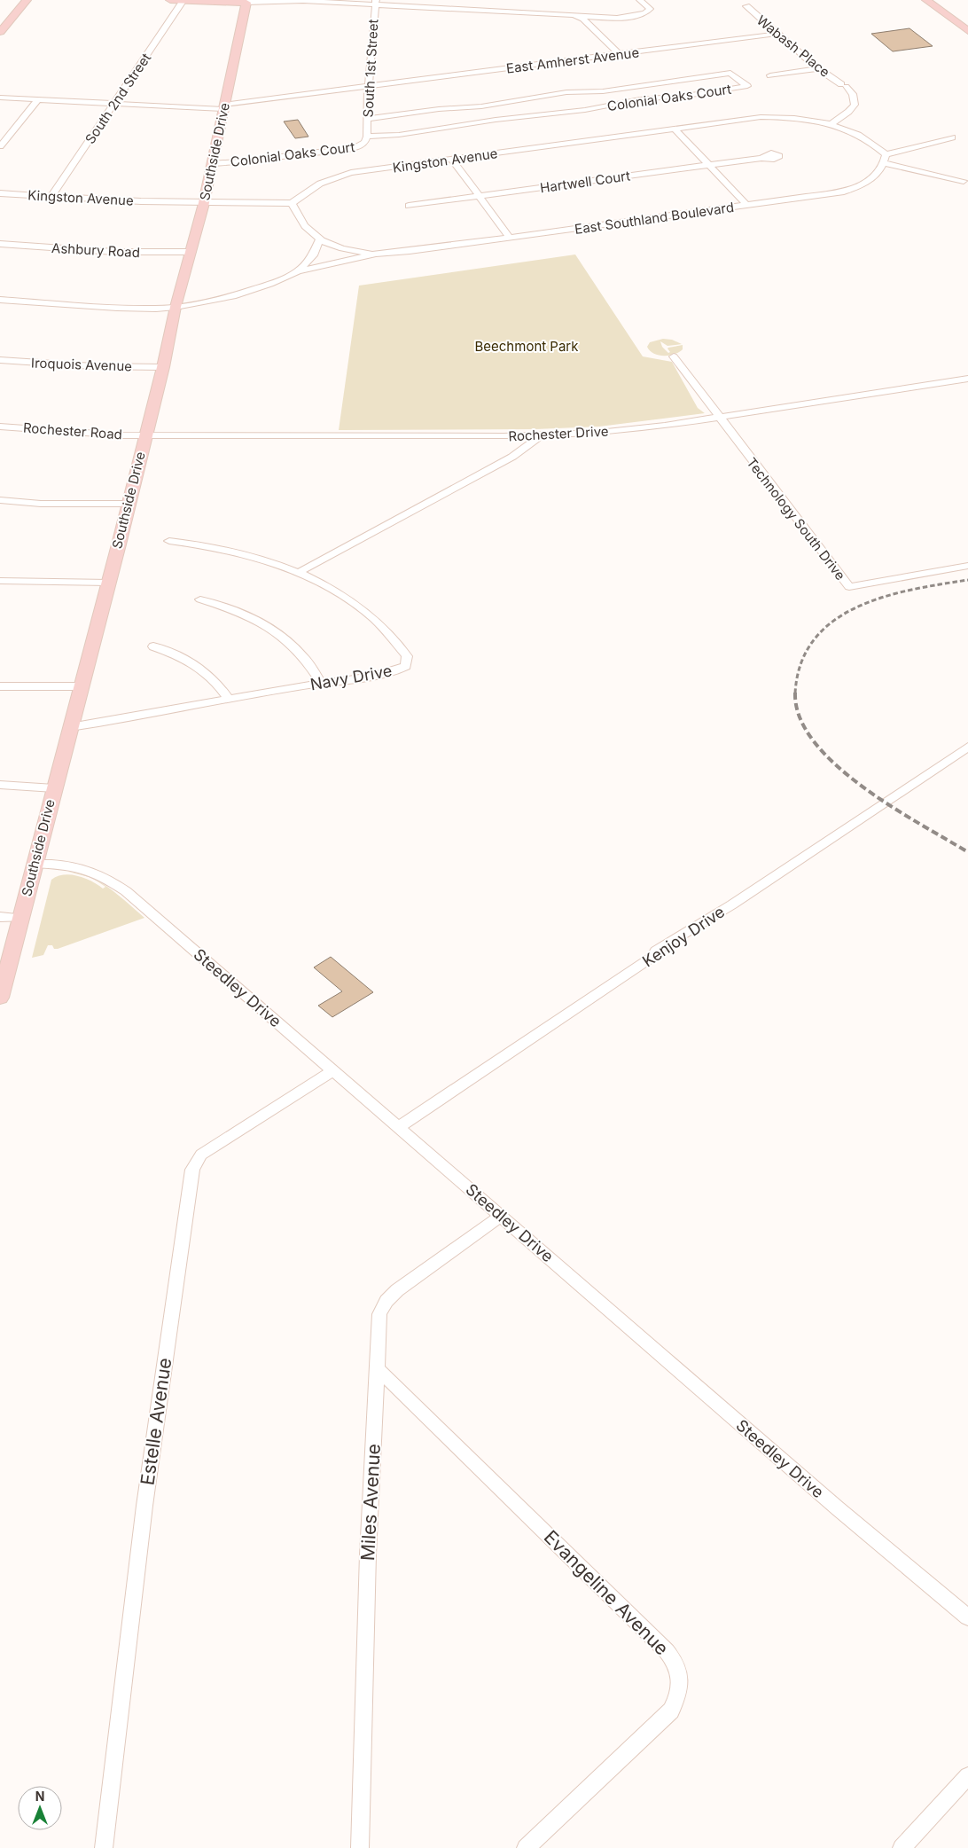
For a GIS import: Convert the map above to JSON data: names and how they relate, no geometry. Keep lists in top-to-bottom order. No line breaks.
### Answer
{"streets":{"main road":["Southside Drive"],"street":["Wabash Place","East Amherst Avenue","South 1st Street","Colonial Oaks Court","South 2nd Street","Kingston Avenue","Hartwell Court","East Southland Boulevard","Ashbury Road","Iroquois Avenue","Rochester Road","Rochester Drive","Technology South Drive","Navy Drive","Kenjoy Drive","Steedley Drive","Estelle Avenue","Miles Avenue","Evangeline Avenue"]},"crossings":[["Wabash Place","East Amherst Avenue"],["Wabash Place","Kingston Avenue"],["East Amherst Avenue","South 1st Street"],["East Amherst Avenue","South 2nd Street"],["East Amherst Avenue","Southside Drive"],["South 1st Street","Colonial Oaks Court"],["Colonial Oaks Court","Southside Drive"],["South 2nd Street","Kingston Avenue"],["Southside Drive","Kingston Avenue"],["Southside Drive","Ashbury Road"],["Southside Drive","Iroquois Avenue"],["Southside Drive","Rochester Road"],["Southside Drive","Rochester Drive"],["Southside Drive","Navy Drive"],["Southside Drive","Steedley Drive"],["Rochester Road","Rochester Drive"],["Rochester Drive","Technology South Drive"],["Kenjoy Drive","Steedley Drive"],["Steedley Drive","Estelle Avenue"],["Steedley Drive","Miles Avenue"],["Miles Avenue","Evangeline Avenue"]],"parks":["Beechmont Park"],"north":"top"}
